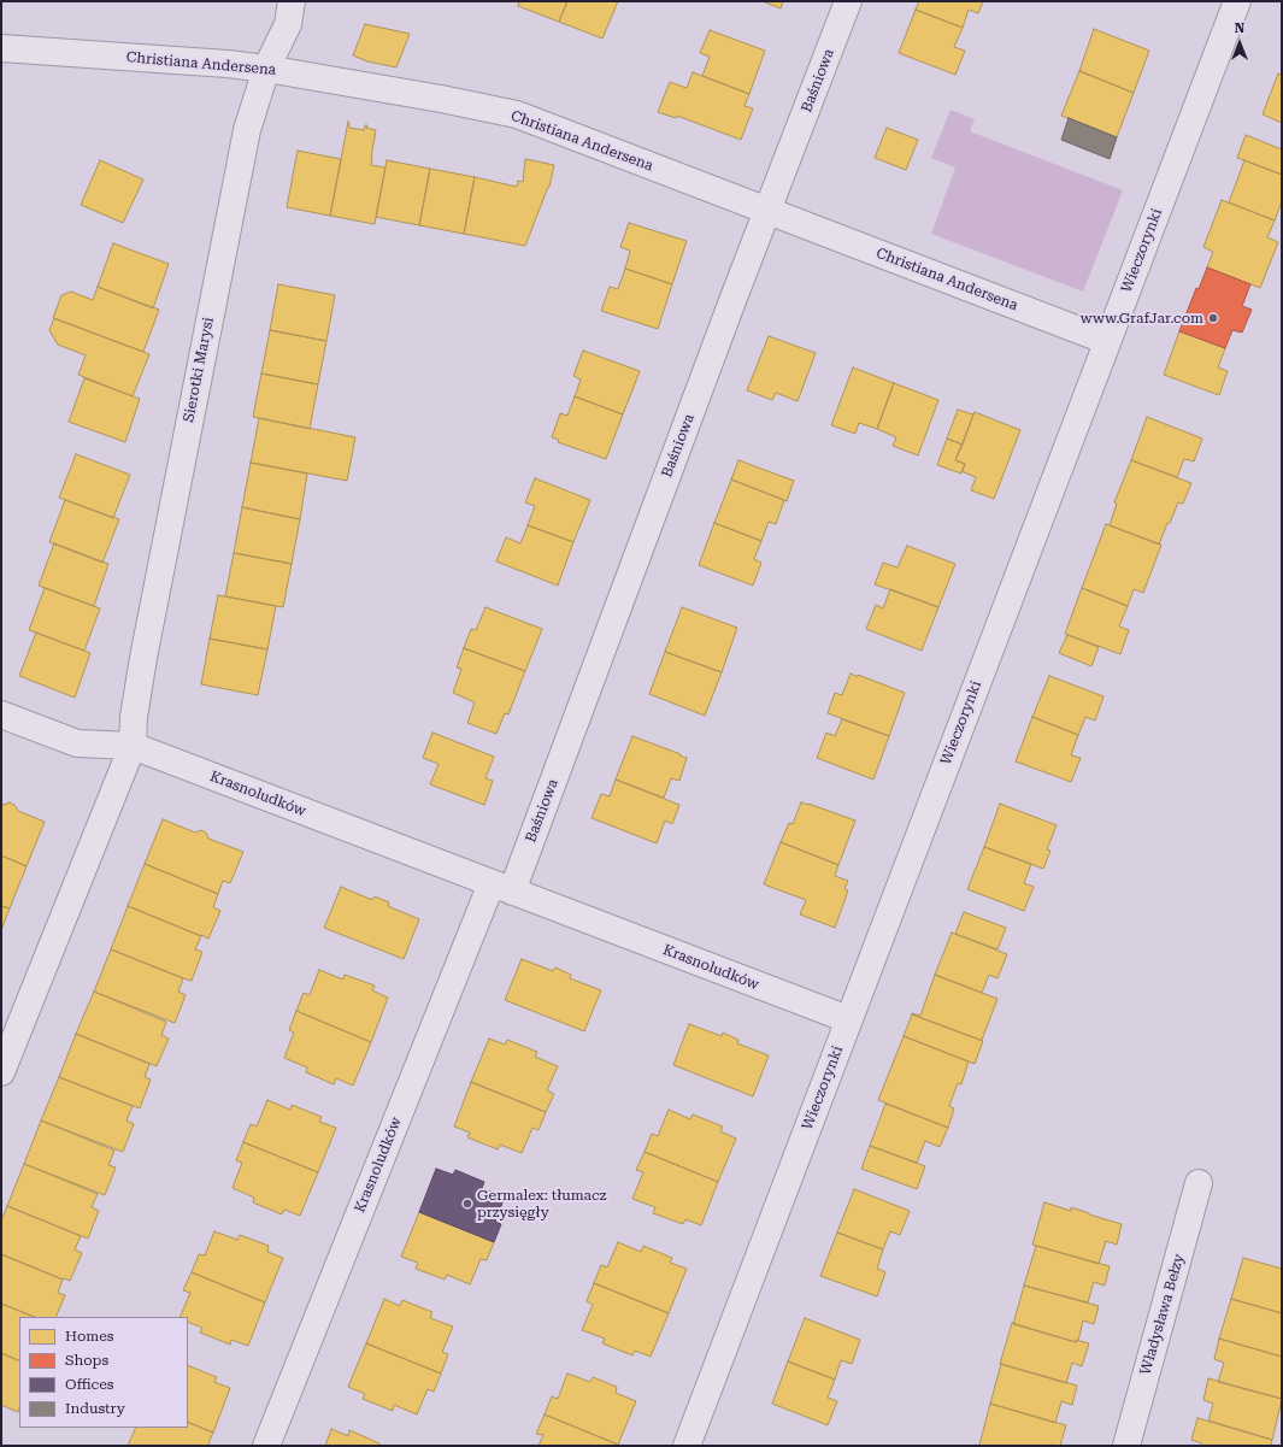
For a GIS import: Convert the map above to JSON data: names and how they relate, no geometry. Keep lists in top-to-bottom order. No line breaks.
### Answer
{"streets":{"street":["Christiana Andersena","Baśniowa","Wieczorynki","Sierotki Marysi","Krasnoludków","Władysława Bełzy"]},"crossings":[["Christiana Andersena","Baśniowa"],["Christiana Andersena","Wieczorynki"],["Christiana Andersena","Sierotki Marysi"],["Baśniowa","Krasnoludków"],["Wieczorynki","Krasnoludków"],["Sierotki Marysi","Krasnoludków"]],"places":["www.GrafJar.com","Germalex: tłumacz przysięgły"],"legend":["Homes","Shops","Offices","Industry"],"north":"top"}
